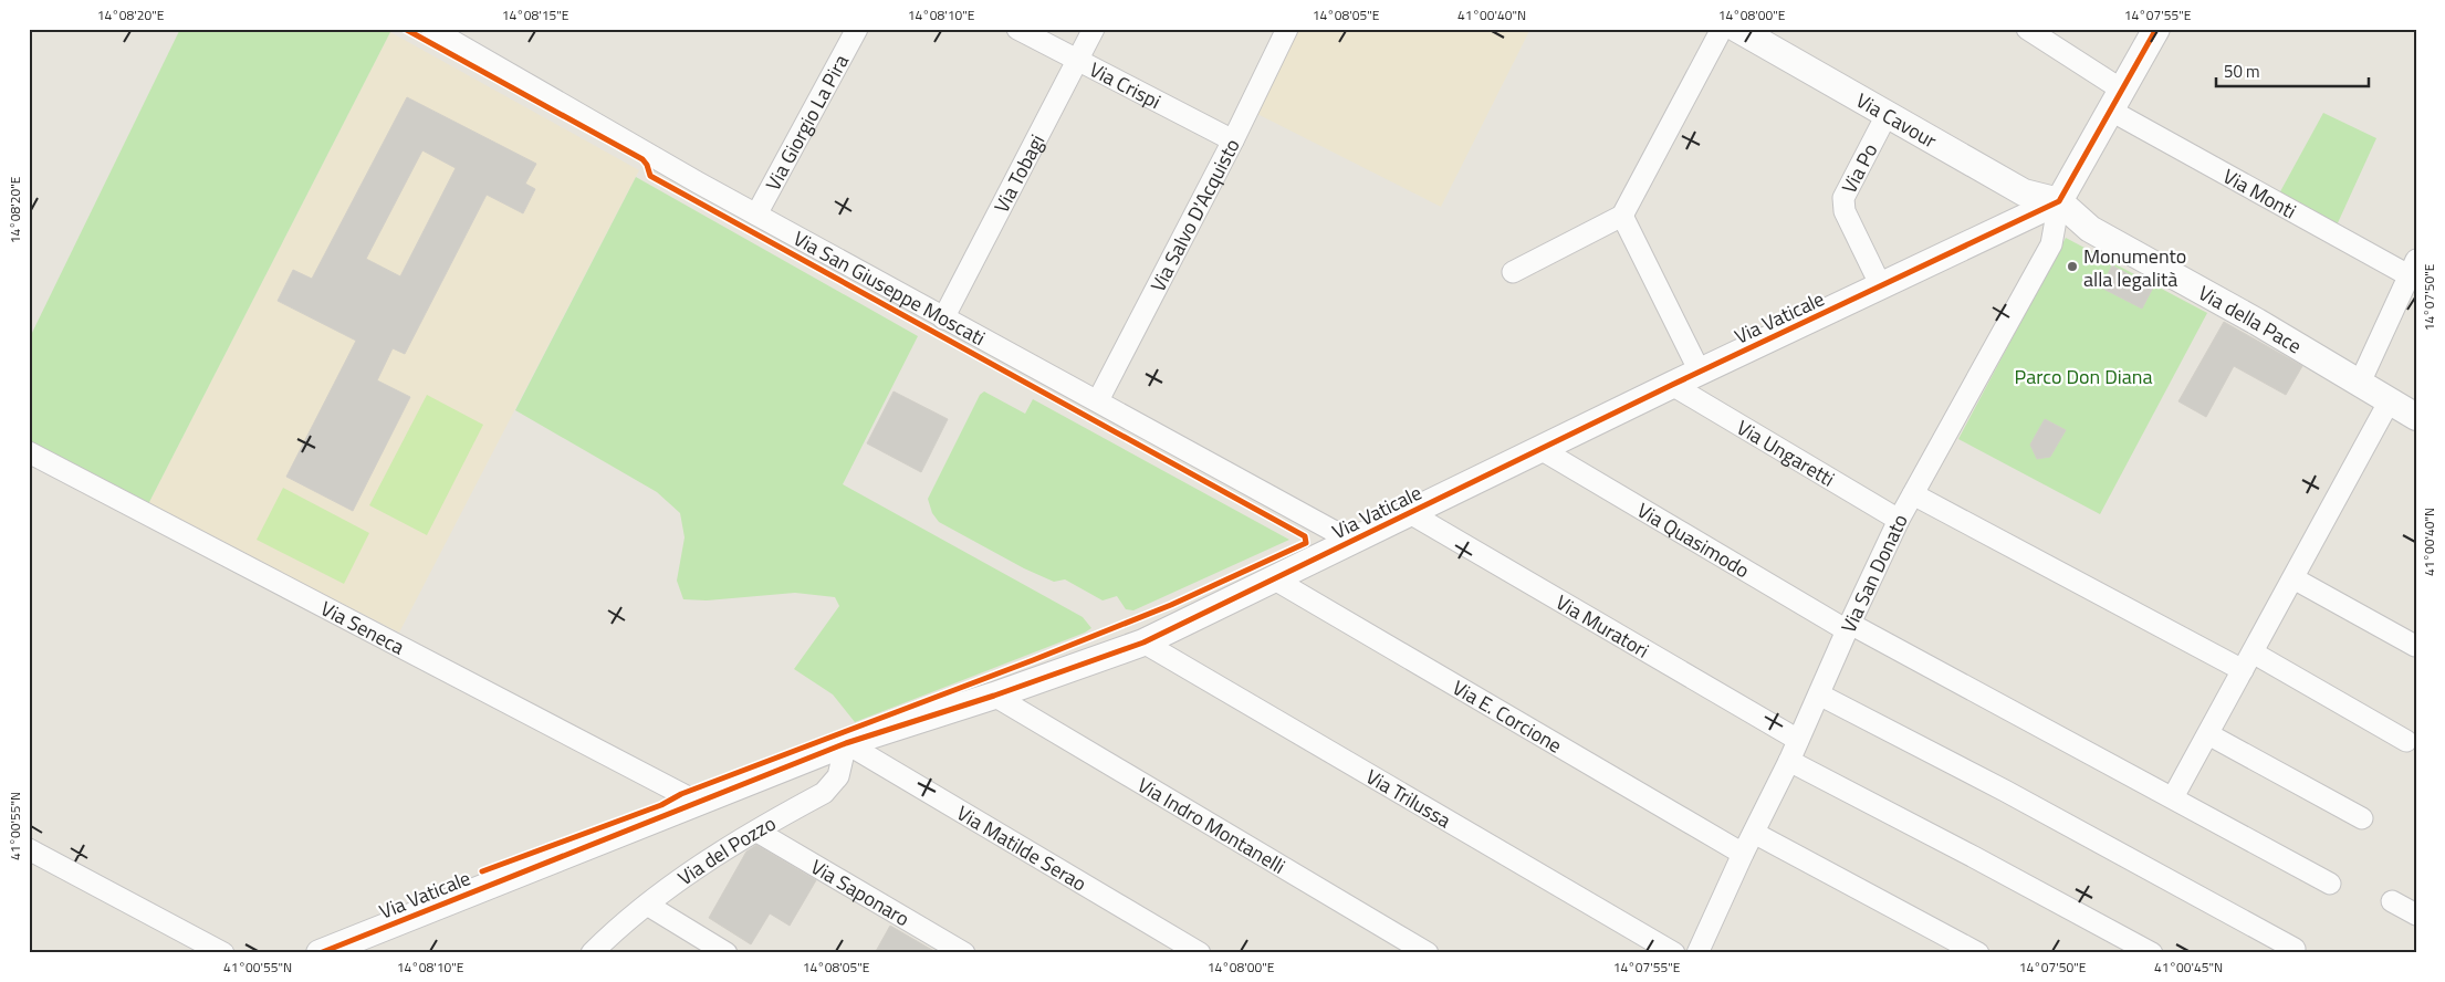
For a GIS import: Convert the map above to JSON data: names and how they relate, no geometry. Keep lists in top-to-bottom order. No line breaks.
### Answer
{"streets":{"street":["Via Crispi","Via Cavour","Via Giorgio La Pira","Via Po","Via Tobagi","Via Monti","Via Salvo D'Acquisto","Via San Giuseppe Moscati","Via Vaticale","Via della Pace","Via Ungaretti","Via Quasimodo","Via San Donato","Via Muratori","Via Seneca","Via E. Corcione","Via Trilussa","Via Indro Montanelli","Via Matilde Serao","Via del Pozzo","Via Saponaro"]},"crossings":[["Via Crispi","Via Tobagi"],["Via Crispi","Via Salvo D'Acquisto"],["Via Cavour","Via Po"],["Via Cavour","Via Vaticale"],["Via Cavour","Via della Pace"],["Via Cavour","Via San Donato"],["Via Giorgio La Pira","Via San Giuseppe Moscati"],["Via Po","Via Vaticale"],["Via Tobagi","Via San Giuseppe Moscati"],["Via Salvo D'Acquisto","Via San Giuseppe Moscati"],["Via San Giuseppe Moscati","Via Vaticale"],["Via Vaticale","Via della Pace"],["Via Vaticale","Via Ungaretti"],["Via Vaticale","Via Quasimodo"],["Via Vaticale","Via San Donato"],["Via Vaticale","Via Muratori"],["Via Vaticale","Via Seneca"],["Via Vaticale","Via E. Corcione"],["Via Vaticale","Via Trilussa"],["Via Vaticale","Via Indro Montanelli"],["Via Vaticale","Via Matilde Serao"],["Via Vaticale","Via del Pozzo"],["Via della Pace","Via San Donato"],["Via Ungaretti","Via San Donato"],["Via Quasimodo","Via San Donato"],["Via San Donato","Via Muratori"],["Via San Donato","Via E. Corcione"],["Via Matilde Serao","Via del Pozzo"],["Via del Pozzo","Via Saponaro"]],"parks":["Parco Don Diana"],"places":["Monumento alla legalità"],"scale_bar":"50 m","coordinates":["14°08'20\"E","14°08'15\"E","14°08'10\"E","14°08'05\"E","41°00'40\"N","14°08'00\"E","14°07'55\"E","14°07'50\"E","41°00'55\"N","41°00'45\"N"]}
